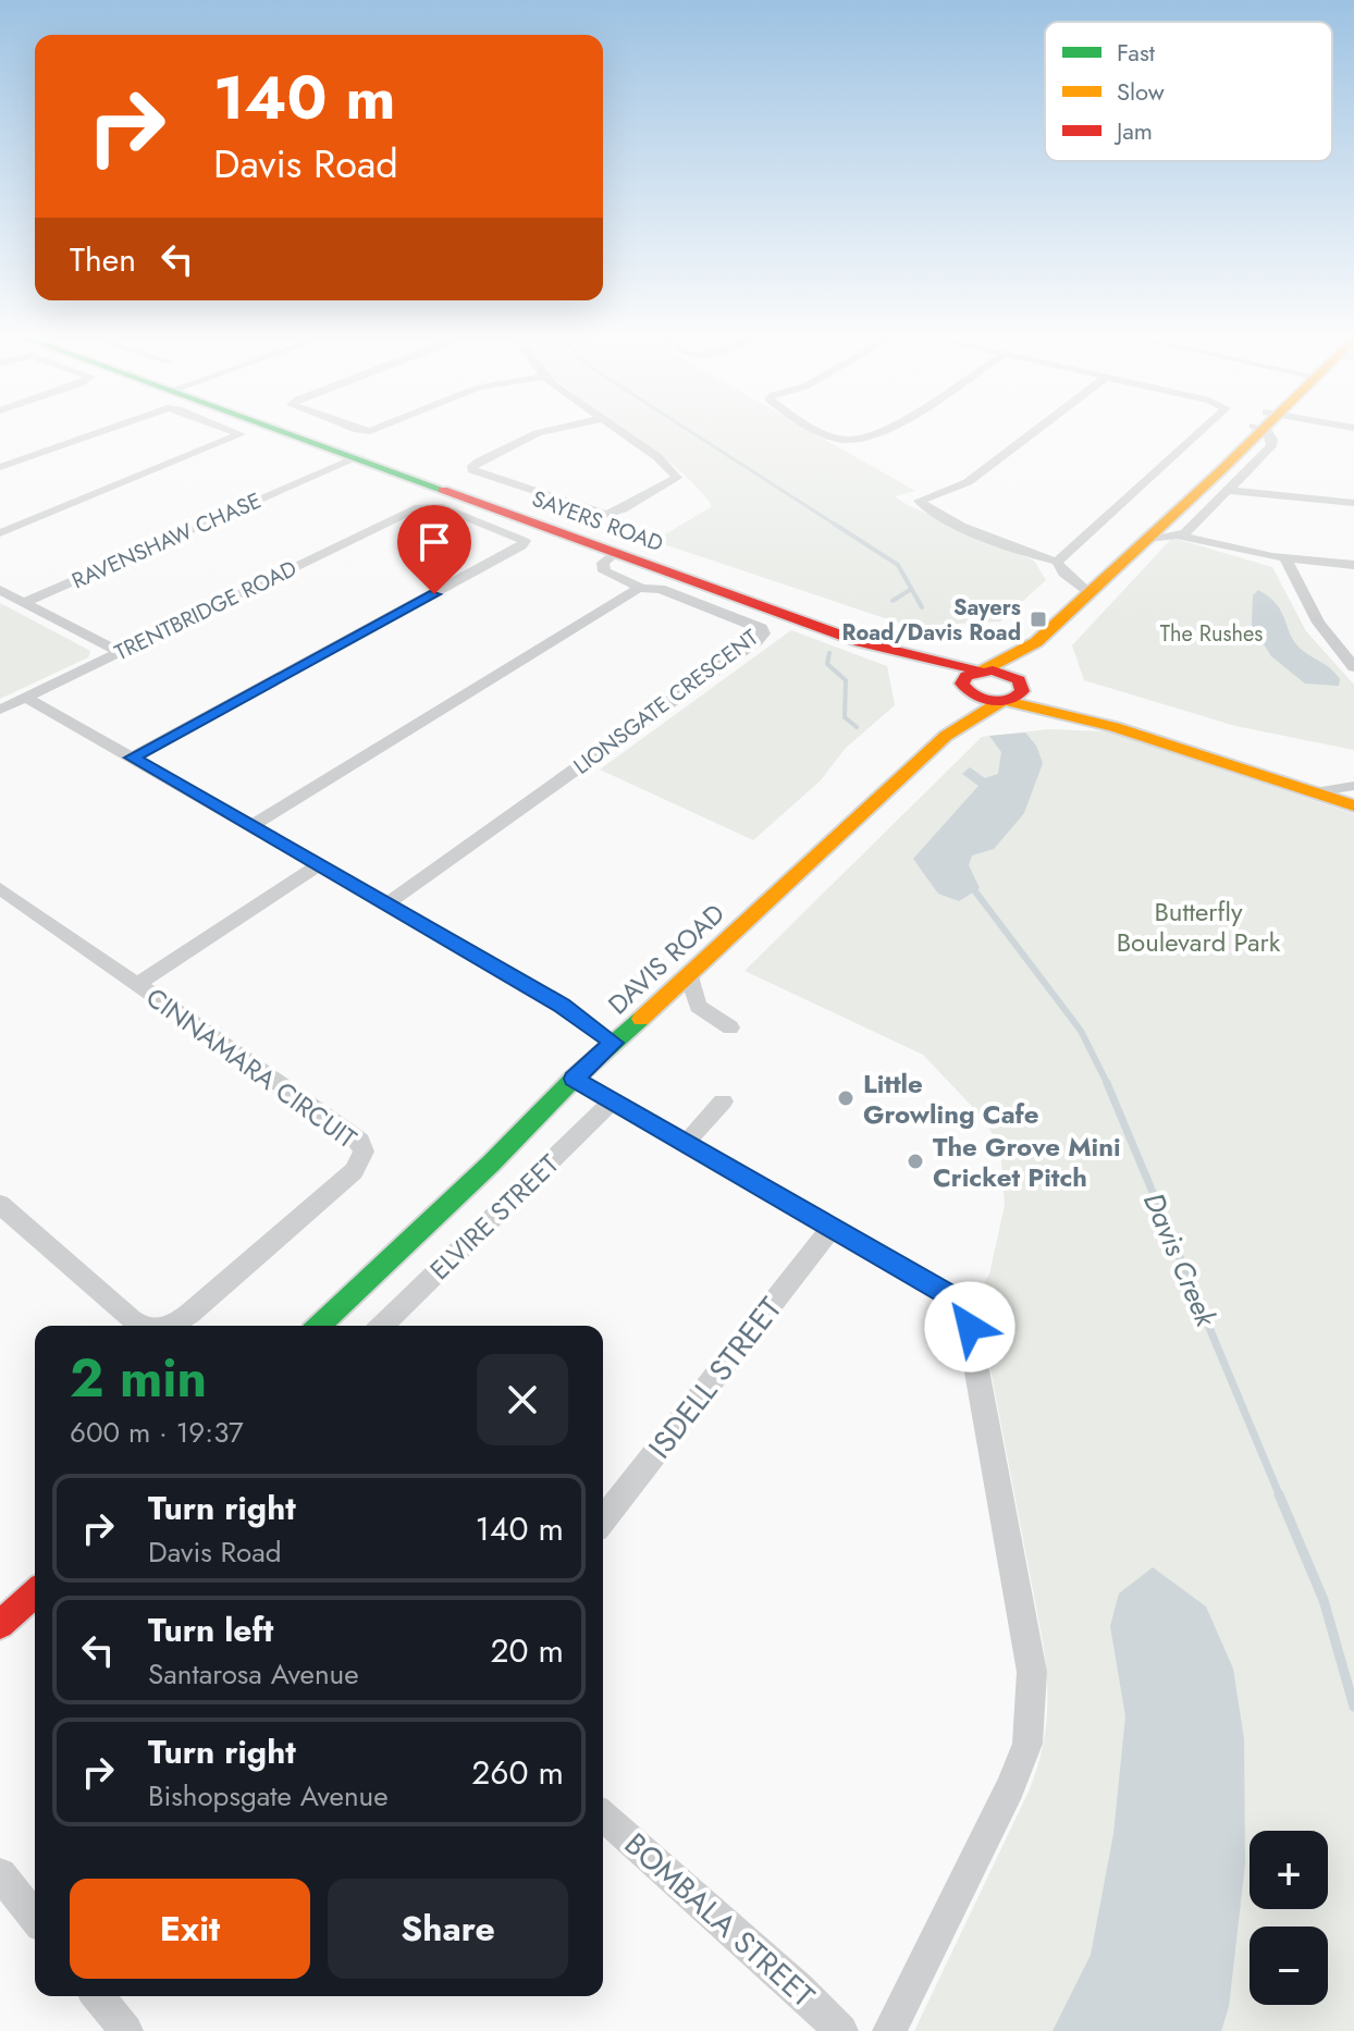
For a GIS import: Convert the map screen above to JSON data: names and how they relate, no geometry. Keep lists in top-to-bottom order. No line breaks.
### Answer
{"streets":{"street":["SAYERS ROAD","RAVENSHAW CHASE","TRENTBRIDGE ROAD","LIONSGATE CRESCENT","DAVIS ROAD","CINNAMARA CIRCUIT","ELVIRE STREET","ISDELL STREET","BOMBALA STREET"]},"crossings":[["SAYERS ROAD","RAVENSHAW CHASE"]],"water":["Davis Creek"],"parks":["The Rushes","Butterfly Boulevard Park"],"places":{"transit":["Sayers Road/Davis Road"],"other":["Little Growling Cafe","The Grove Mini Cricket Pitch"]},"legend":["Fast","Slow","Jam"],"page":{"turn":["140 m","Davis Road"],"then":"Then","heading":["2 min","600 m · 19:37"],"list":[{"name":"Turn right","note":"Davis Road","value":"140 m"},{"name":"Turn left","note":"Santarosa Avenue","value":"20 m"},{"name":"Turn right","note":"Bishopsgate Avenue","value":"260 m"}],"map_buttons":["+","−"],"buttons":["Exit","Share"]}}
